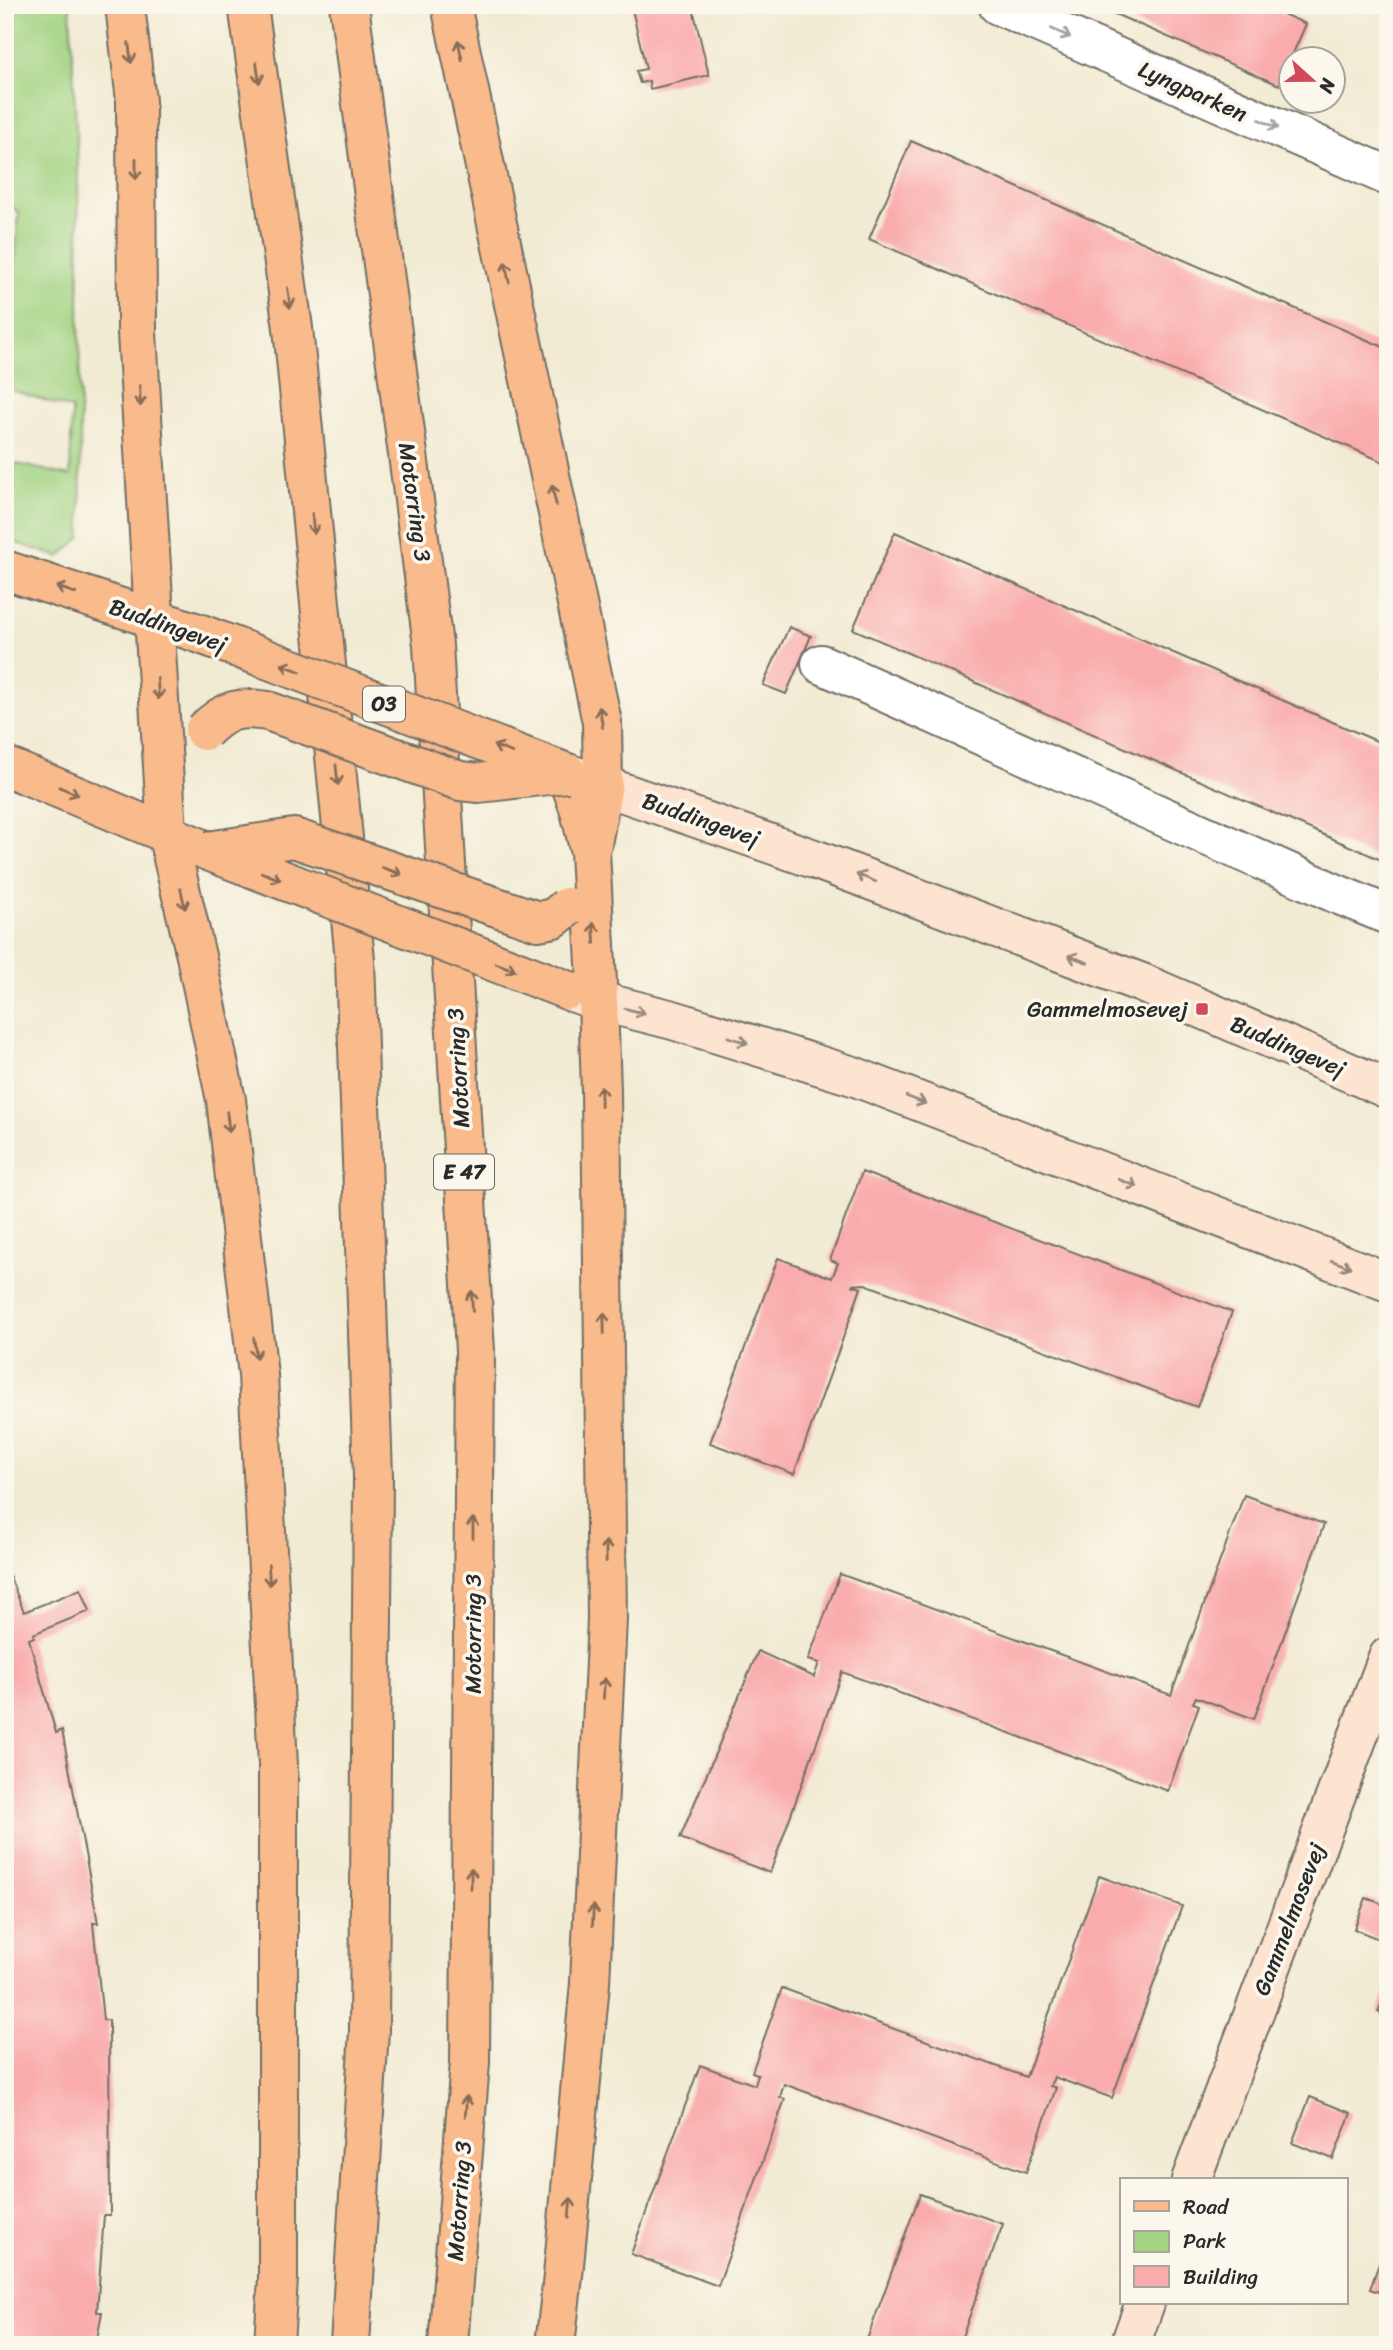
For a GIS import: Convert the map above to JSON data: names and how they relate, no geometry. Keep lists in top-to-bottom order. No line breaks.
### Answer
{"streets":{"main road":["Motorring 3","Buddingevej","O3","E 47"],"street":["Lyngparken","Gammelmosevej"]},"one_way":["Lyngparken"],"places":{"transit":["Gammelmosevej"]},"legend":["Road","Park","Building"],"north":"right"}
